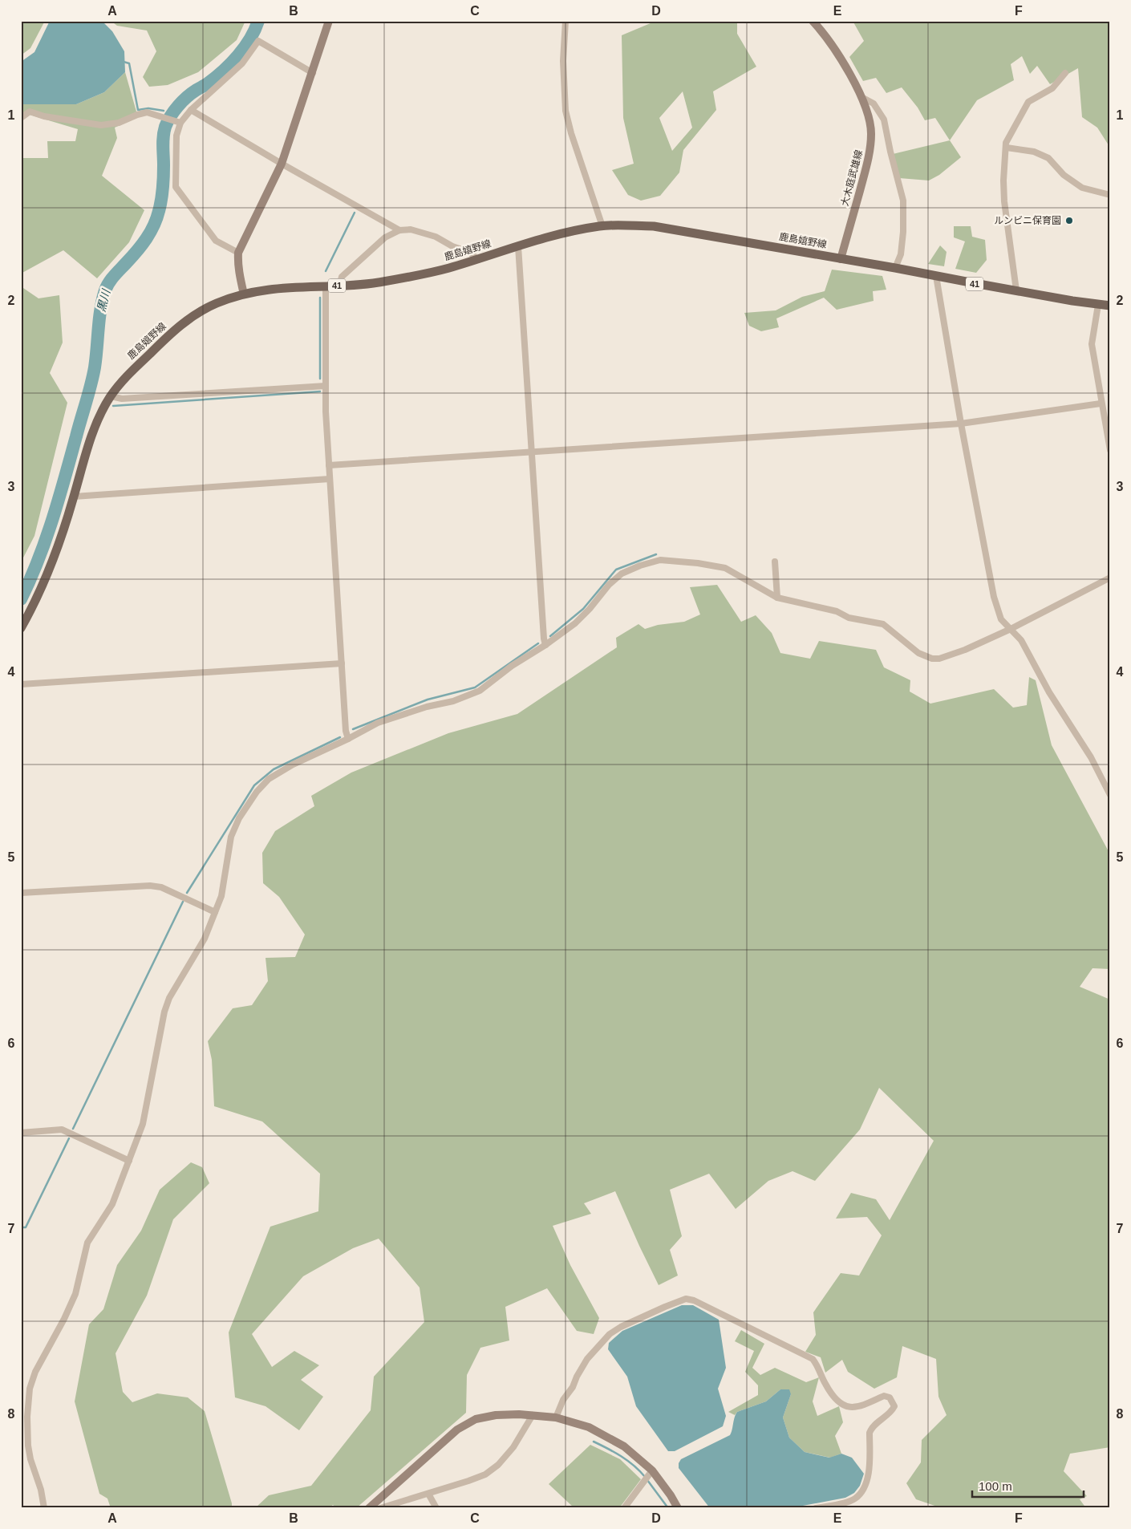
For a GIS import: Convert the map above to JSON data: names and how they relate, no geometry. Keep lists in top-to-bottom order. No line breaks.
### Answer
{"streets":{"main road":["鹿島嬉野線","41"],"street":["大木庭武雄線"]},"crossings":[["大木庭武雄線","鹿島嬉野線"]],"water":["黒川"],"places":["ルンビニ保育園"],"scale_bar":"100 m","grid":{"columns":["A","B","C","D","E","F"],"rows":["1","2","3","4","5","6","7","8"]}}
